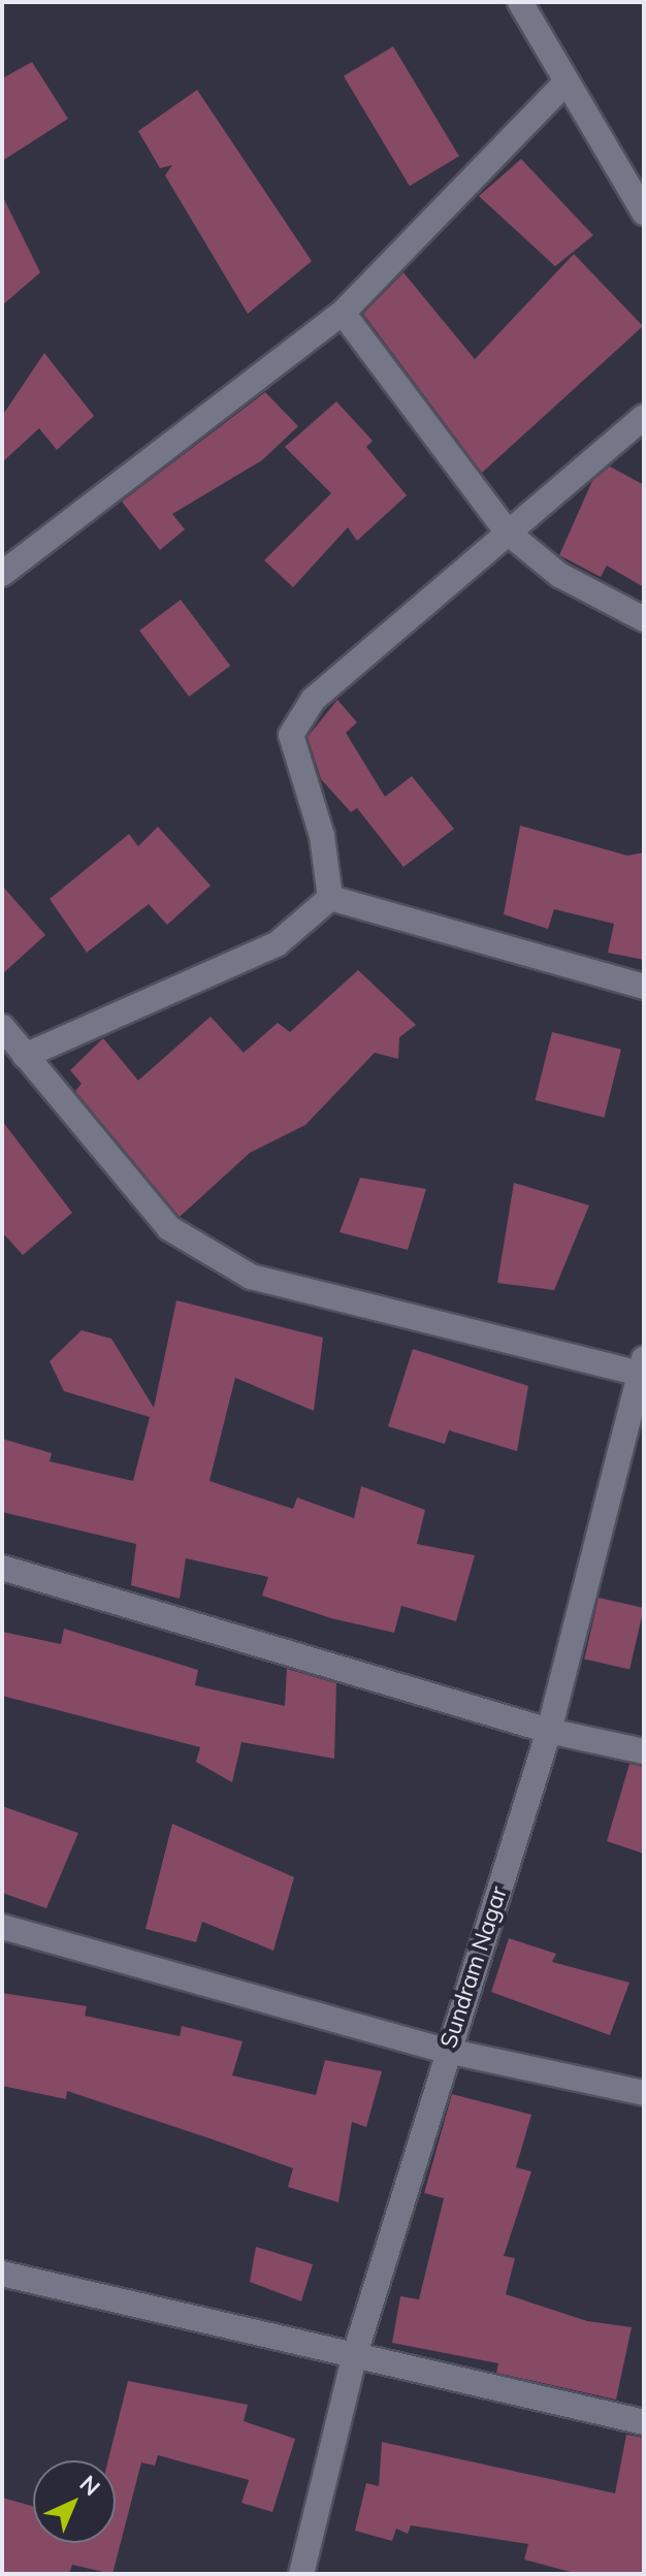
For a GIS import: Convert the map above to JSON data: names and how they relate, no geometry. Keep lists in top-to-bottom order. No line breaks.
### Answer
{"streets":{"street":["Sundram Nagar"]},"north":"top right"}
